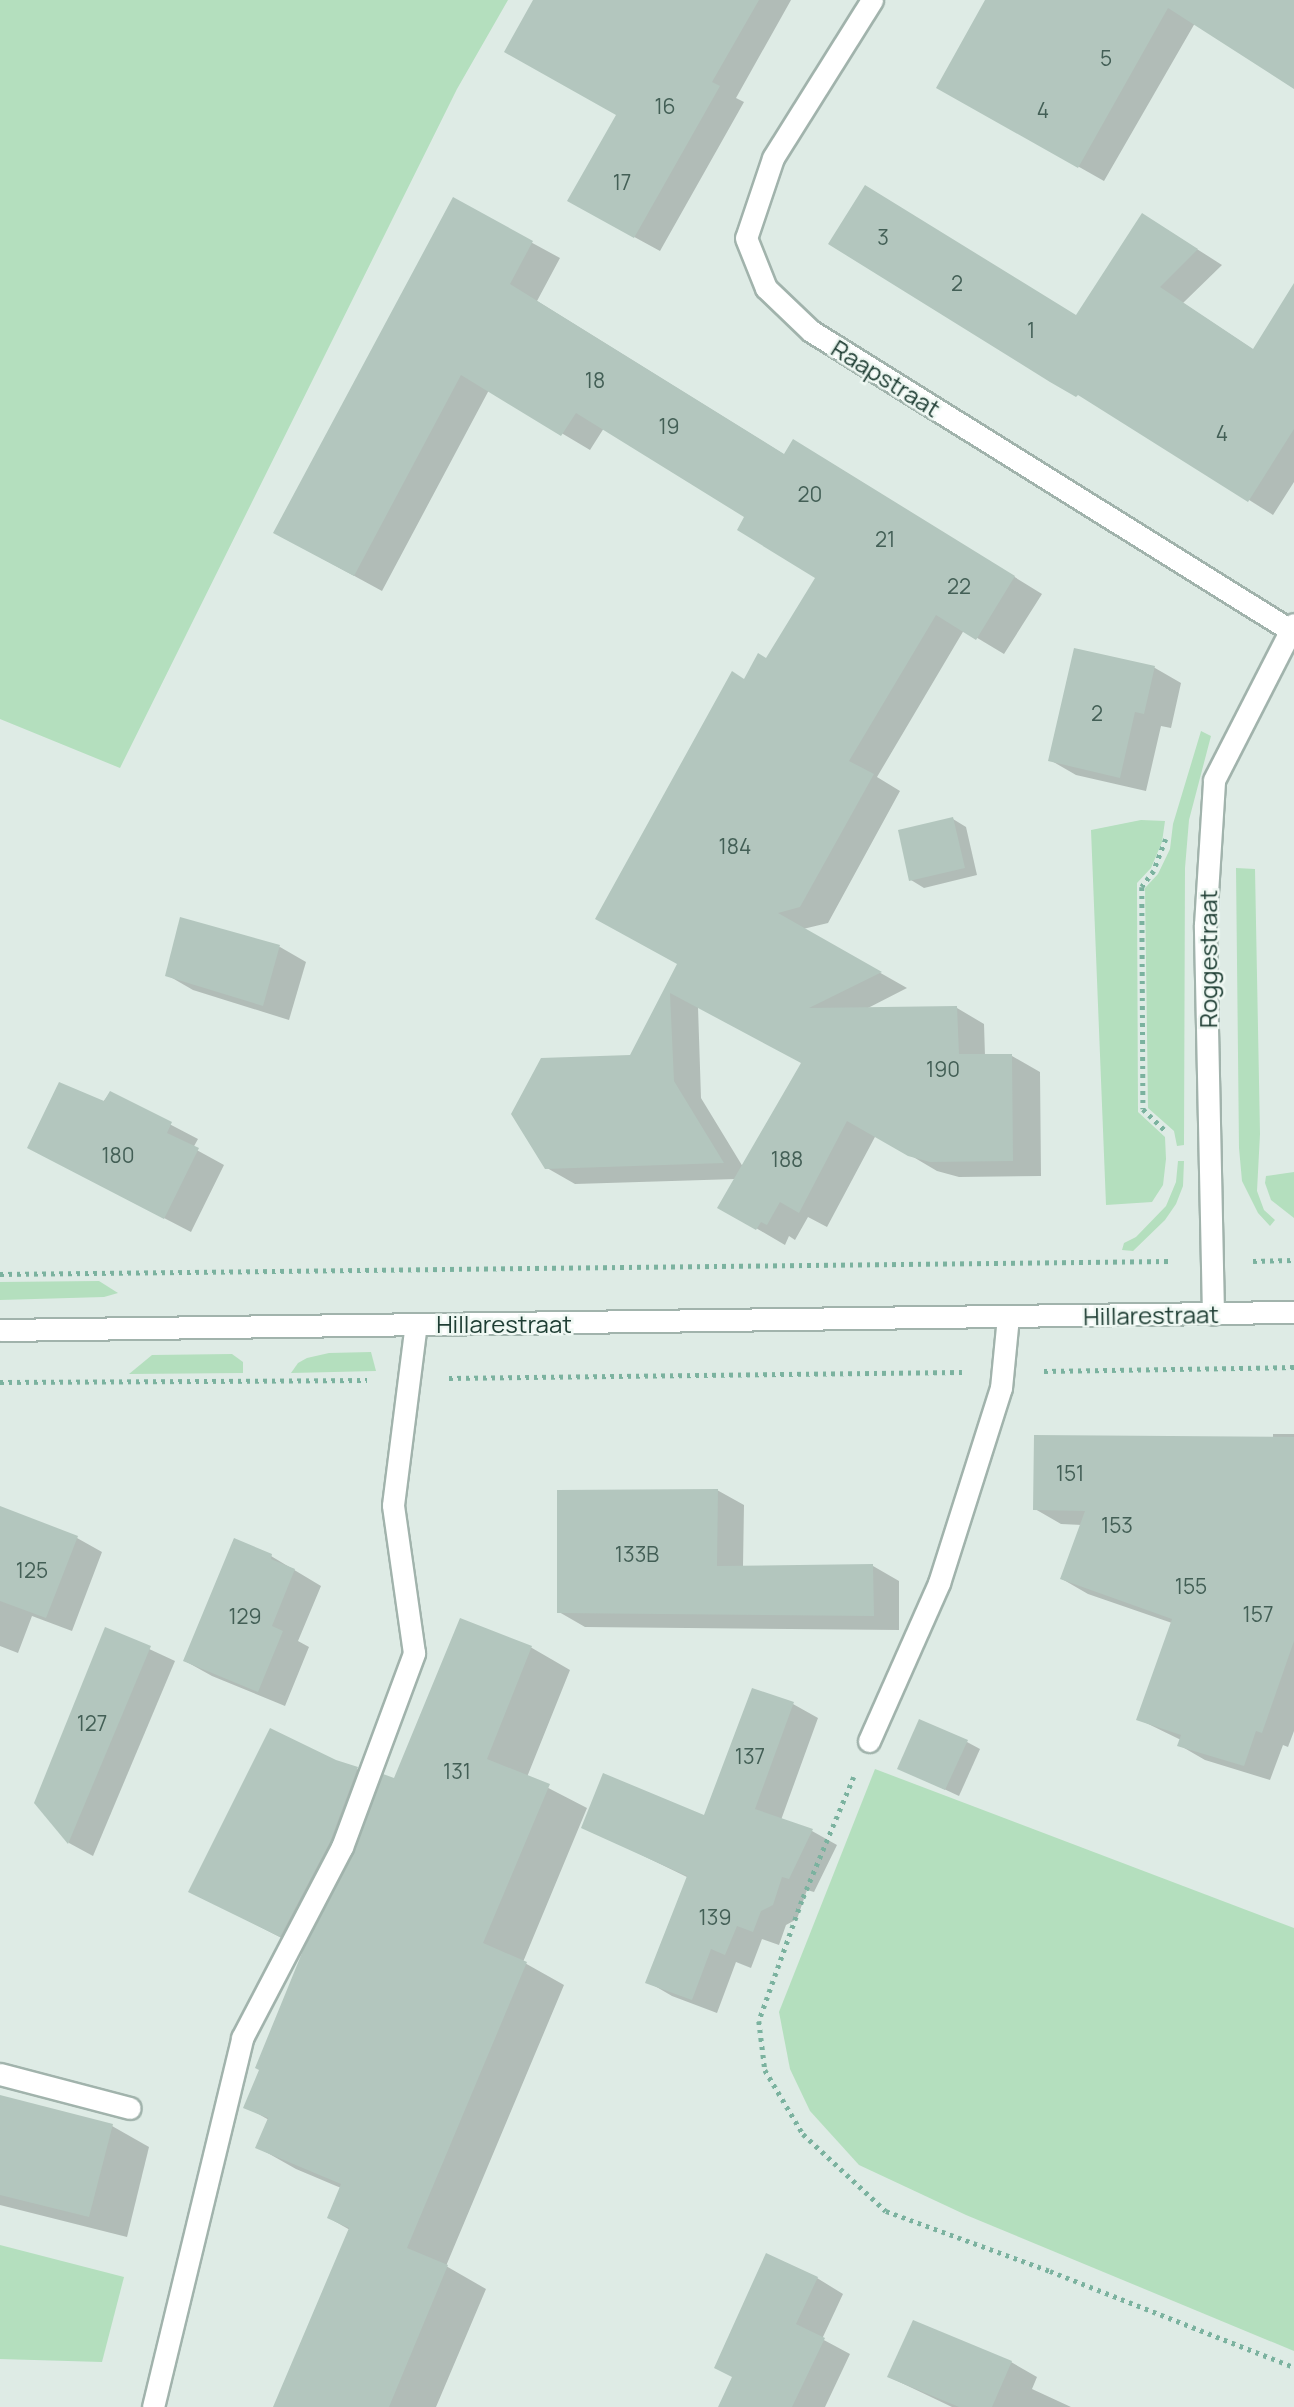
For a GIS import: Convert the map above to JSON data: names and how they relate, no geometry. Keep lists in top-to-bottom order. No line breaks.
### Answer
{"streets":{"street":["Raapstraat","Roggestraat","Hillarestraat"]},"crossings":[["Raapstraat","Roggestraat"],["Roggestraat","Hillarestraat"]],"house_numbers":["5","16","4","17","3","2","1","18","19","4","20","21","22","2","184","190","180","188","151","153","133B","125","155","157","129","127","137","131","139"]}
